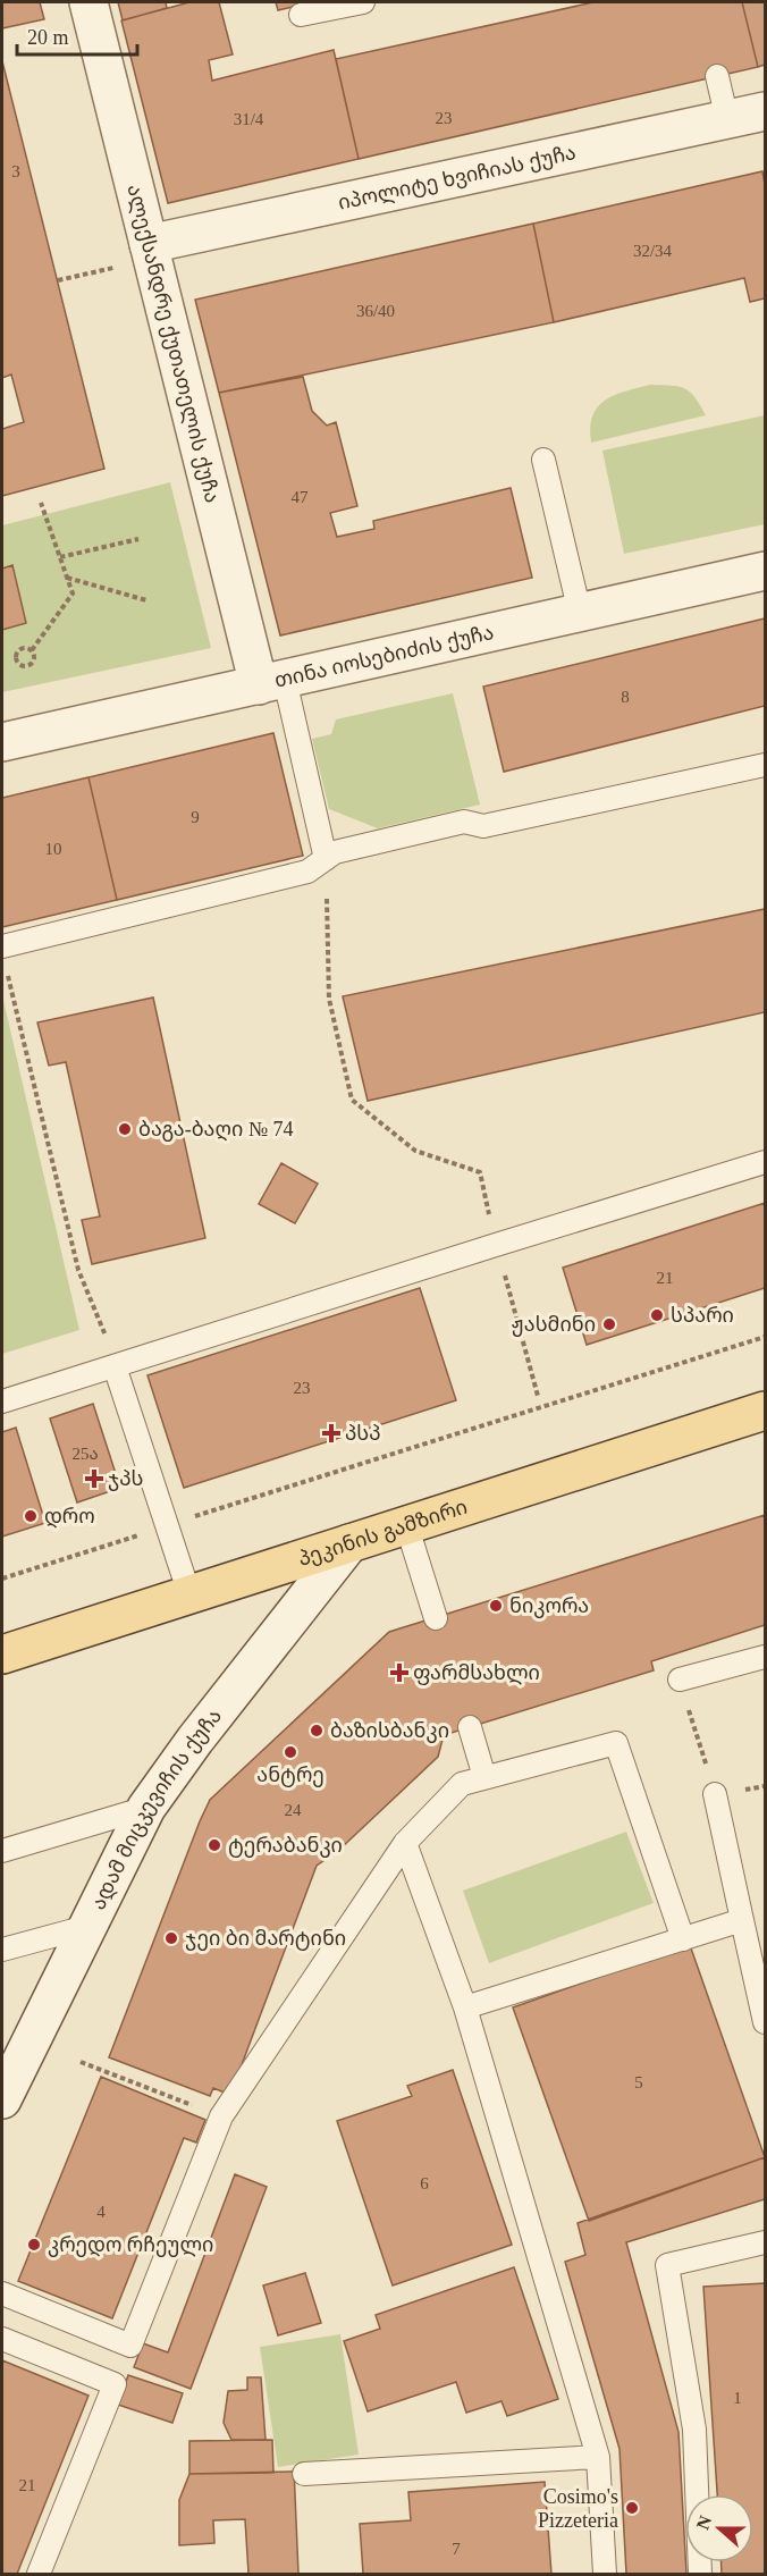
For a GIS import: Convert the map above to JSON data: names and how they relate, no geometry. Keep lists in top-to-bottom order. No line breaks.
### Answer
{"streets":{"main road":["პეკინის გამზირი"],"street":["იპოლიტე ხვიჩიას ქუჩა","ალექსანდრე ქუთათელის ქუჩა","თინა იოსებიძის ქუჩა","ადამ მიცკევიჩის ქუჩა"]},"crossings":[["იპოლიტე ხვიჩიას ქუჩა","ალექსანდრე ქუთათელის ქუჩა"],["ალექსანდრე ქუთათელის ქუჩა","თინა იოსებიძის ქუჩა"],["პეკინის გამზირი","ადამ მიცკევიჩის ქუჩა"]],"places":{"other":["ბაგა-ბაღი № 74","სპარი","ჟასმინი","დრო","ნიკორა","ბაზისბანკი","ანტრე","ტერაბანკი","ჯეი ბი მარტინი","კრედო რჩეული","Cosimo's Pizzeteria"],"health":["პსპ","ჯპს","ფარმსახლი"]},"house_numbers":["23","31/4","3","32/34","36/40","47","8","9","10","21","23","25ა","24","5","6","4","1","21","7"],"scale_bar":"20 m","north":"left"}
